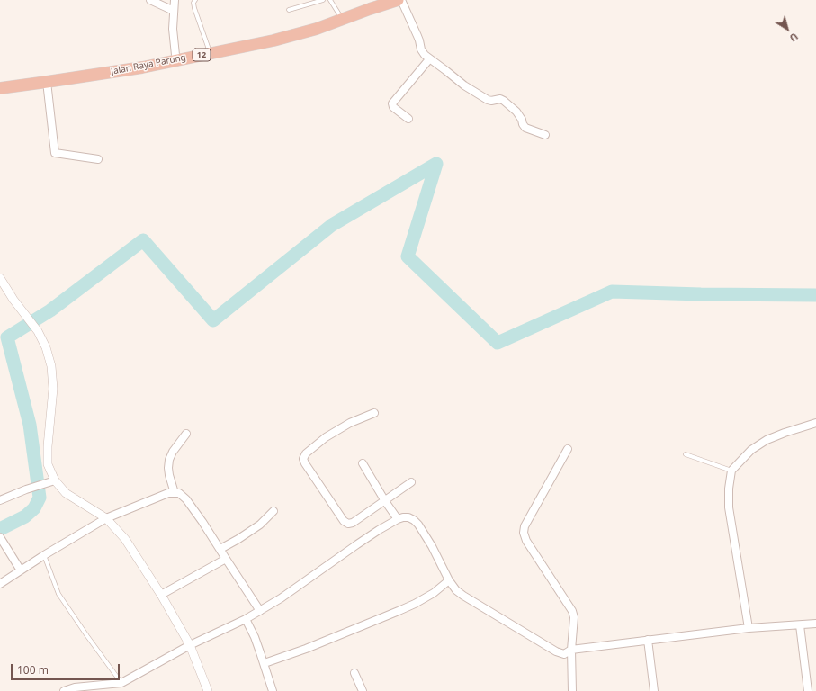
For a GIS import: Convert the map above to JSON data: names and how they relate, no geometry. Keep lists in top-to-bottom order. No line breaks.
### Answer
{"streets":{"highway":["12","Jalan Raya Parung"]},"scale_bar":"100 m","north":"bottom right"}
